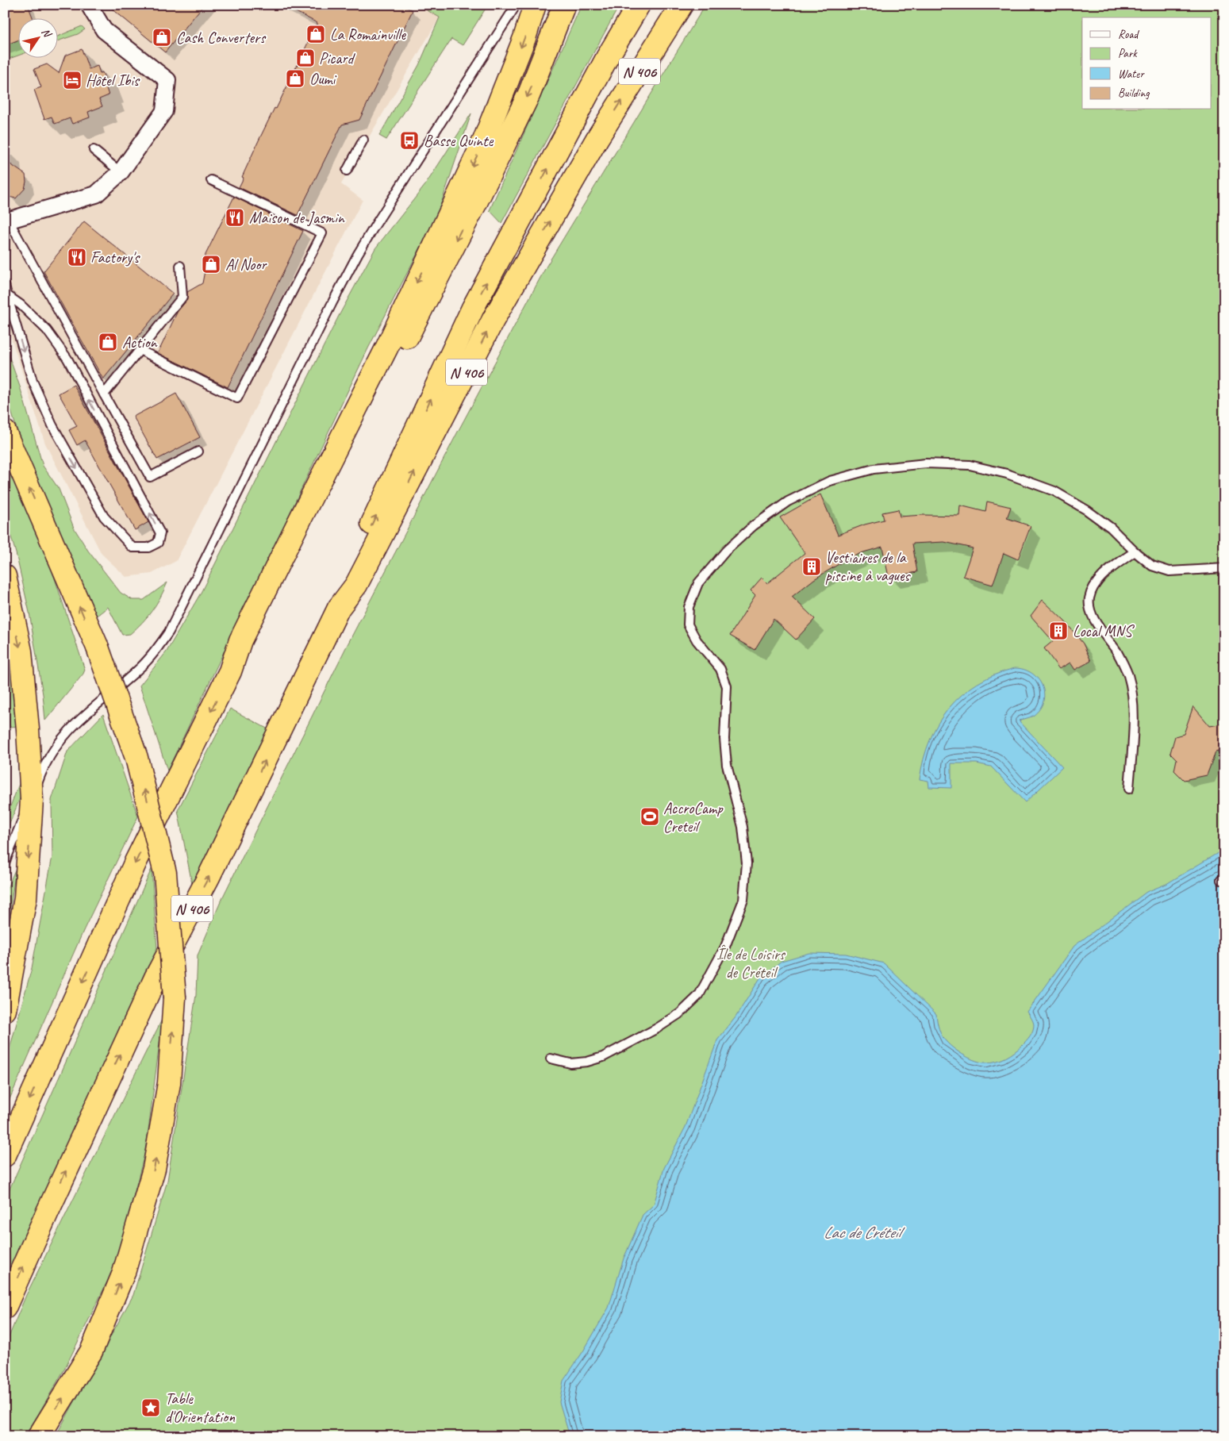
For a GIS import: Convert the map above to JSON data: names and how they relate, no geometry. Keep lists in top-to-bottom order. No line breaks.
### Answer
{"streets":{"highway":["N 406"]},"water":["Lac de Créteil"],"parks":["Île de Loisirs de Créteil"],"places":{"shop":["La Romainville","Cash Converters","Picard","Oumi","Al Noor","Action"],"hotel":["Hôtel Ibis"],"bus stop":["Basse Quinte"],"restaurant":["Maison de Jasmin","Factory's"],"building":["Vestiaires de la piscine à vagues","Local MNS"],"sports":["AccroCamp Creteil"],"place":["Table d'Orientation"]},"legend":["Road","Park","Water","Building"],"north":"top right"}
